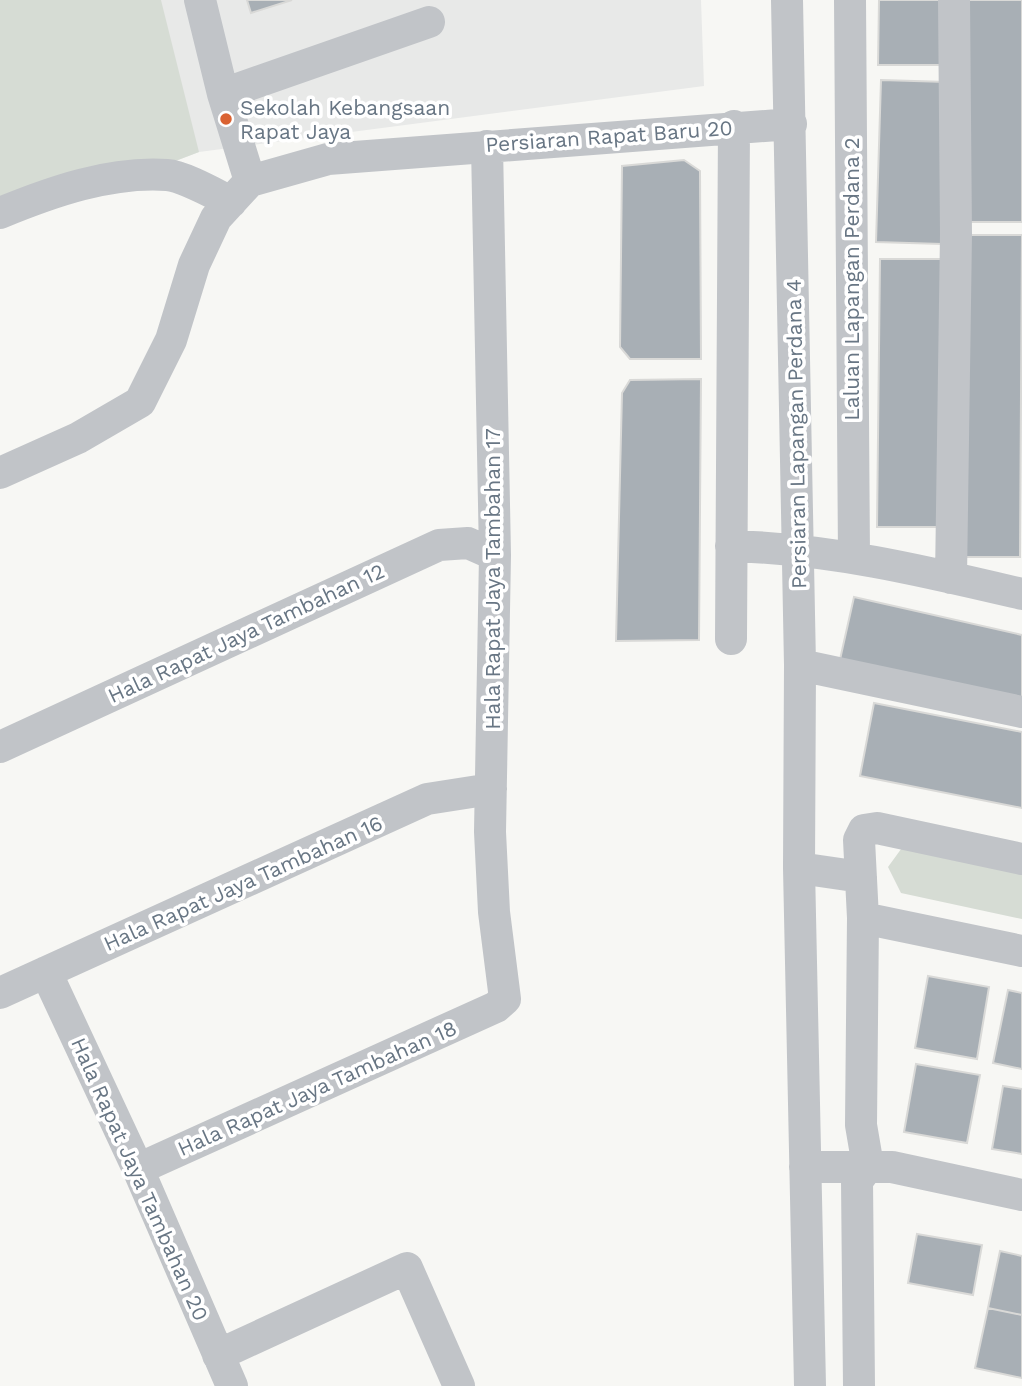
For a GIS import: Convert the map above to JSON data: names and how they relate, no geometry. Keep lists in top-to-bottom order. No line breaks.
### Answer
{"streets":{"street":["Persiaran Rapat Baru 20","Laluan Lapangan Perdana 2","Persiaran Lapangan Perdana 4","Hala Rapat Jaya Tambahan 17","Hala Rapat Jaya Tambahan 12","Hala Rapat Jaya Tambahan 16","Hala Rapat Jaya Tambahan 18","Hala Rapat Jaya Tambahan 20"]},"crossings":[["Persiaran Rapat Baru 20","Persiaran Lapangan Perdana 4"],["Persiaran Rapat Baru 20","Hala Rapat Jaya Tambahan 17"],["Hala Rapat Jaya Tambahan 17","Hala Rapat Jaya Tambahan 12"],["Hala Rapat Jaya Tambahan 17","Hala Rapat Jaya Tambahan 16"],["Hala Rapat Jaya Tambahan 17","Hala Rapat Jaya Tambahan 18"],["Hala Rapat Jaya Tambahan 16","Hala Rapat Jaya Tambahan 20"],["Hala Rapat Jaya Tambahan 18","Hala Rapat Jaya Tambahan 20"]],"places":["Sekolah Kebangsaan Rapat Jaya"]}
